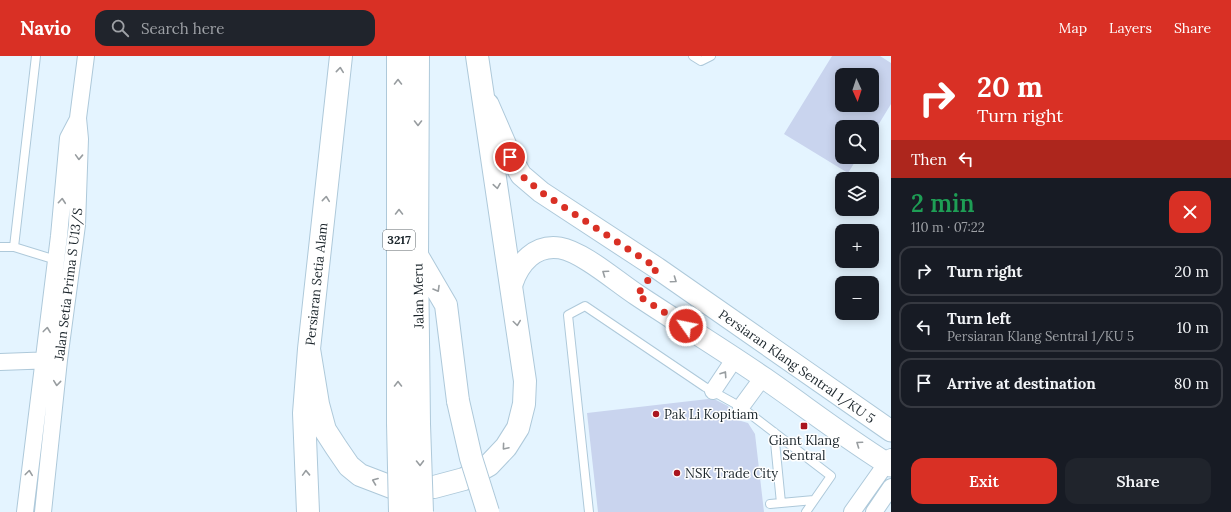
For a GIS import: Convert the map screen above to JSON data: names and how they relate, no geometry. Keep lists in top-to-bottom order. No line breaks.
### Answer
{"streets":{"highway":["3217","Persiaran Setia Alam","Jalan Meru"],"street":["Jalan Setia Prima S U13/S","Persiaran Klang Sentral 1/KU 5"]},"places":{"other":["Pak Li Kopitiam","NSK Trade City"],"transit":["Giant Klang Sentral"]},"north":"bottom","page":{"header":"Navio","search":"Search here","nav":["Map","Layers","Share"],"turn":["20 m","Turn right"],"map_buttons":["+","−"],"then":"Then","heading":["2 min","110 m · 07:22"],"list":[{"name":"Turn right","value":"20 m"},{"name":"Turn left","note":"Persiaran Klang Sentral 1/KU 5","value":"10 m"},{"name":"Arrive at destination","value":"80 m"}],"buttons":["Exit","Share"]}}
